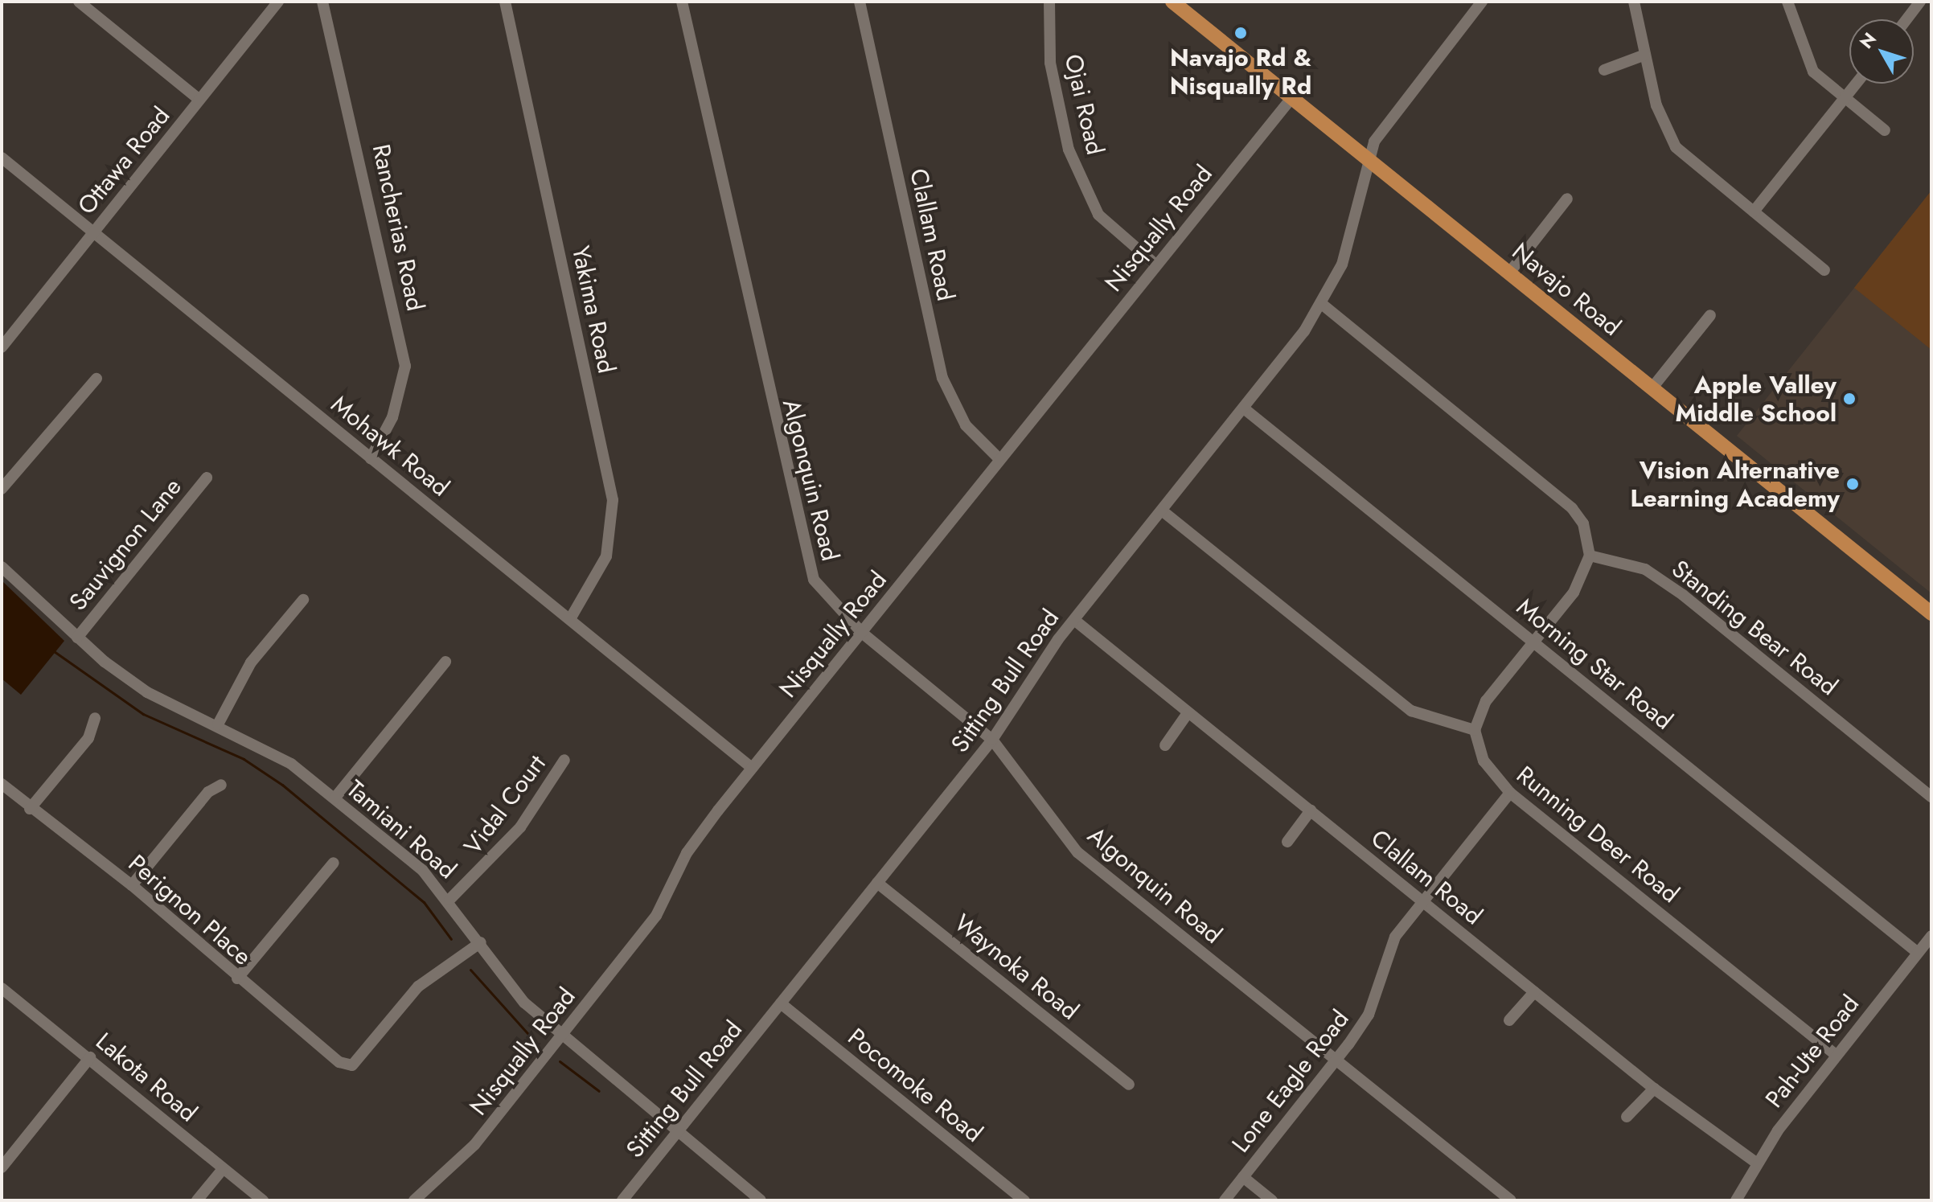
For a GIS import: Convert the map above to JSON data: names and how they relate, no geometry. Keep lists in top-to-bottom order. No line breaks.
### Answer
{"streets":{"main road":["Navajo Road"],"street":["Ojai Road","Ottawa Road","Rancherias Road","Nisqually Road","Clallam Road","Yakima Road","Mohawk Road","Algonquin Road","Sauvignon Lane","Standing Bear Road","Morning Star Road","Sitting Bull Road","Vidal Court","Tamiani Road","Running Deer Road","Perignon Place","Waynoka Road","Pah-Ute Road","Lakota Road","Lone Eagle Road","Pocomoke Road"]},"crossings":[["Ojai Road","Nisqually Road"],["Ottawa Road","Mohawk Road"],["Rancherias Road","Mohawk Road"],["Nisqually Road","Clallam Road"],["Nisqually Road","Navajo Road"],["Nisqually Road","Mohawk Road"],["Nisqually Road","Algonquin Road"],["Nisqually Road","Tamiani Road"],["Clallam Road","Sitting Bull Road"],["Clallam Road","Pah-Ute Road"],["Clallam Road","Lone Eagle Road"],["Navajo Road","Sitting Bull Road"],["Yakima Road","Mohawk Road"],["Algonquin Road","Sitting Bull Road"],["Algonquin Road","Lone Eagle Road"],["Sauvignon Lane","Tamiani Road"],["Morning Star Road","Sitting Bull Road"],["Morning Star Road","Pah-Ute Road"],["Sitting Bull Road","Tamiani Road"],["Sitting Bull Road","Waynoka Road"],["Sitting Bull Road","Pocomoke Road"],["Vidal Court","Tamiani Road"],["Tamiani Road","Perignon Place"],["Running Deer Road","Pah-Ute Road"],["Running Deer Road","Lone Eagle Road"]],"places":["Navajo Rd & Nisqually Rd","Apple Valley Middle School","Vision Alternative Learning Academy"],"north":"top left"}
